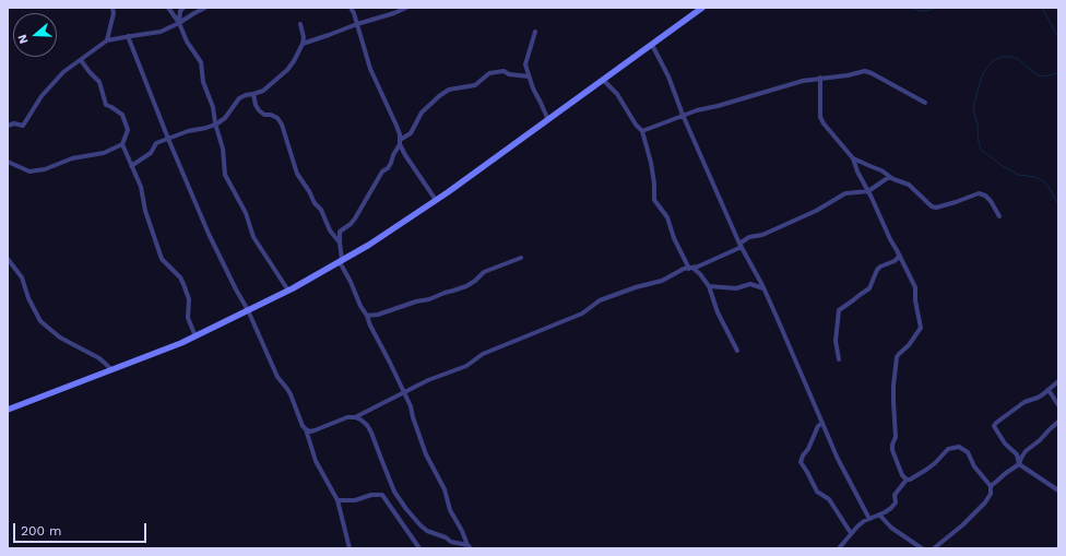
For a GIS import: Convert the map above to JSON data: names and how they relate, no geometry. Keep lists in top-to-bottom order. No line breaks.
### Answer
{"scale_bar":"200 m","north":"left"}
